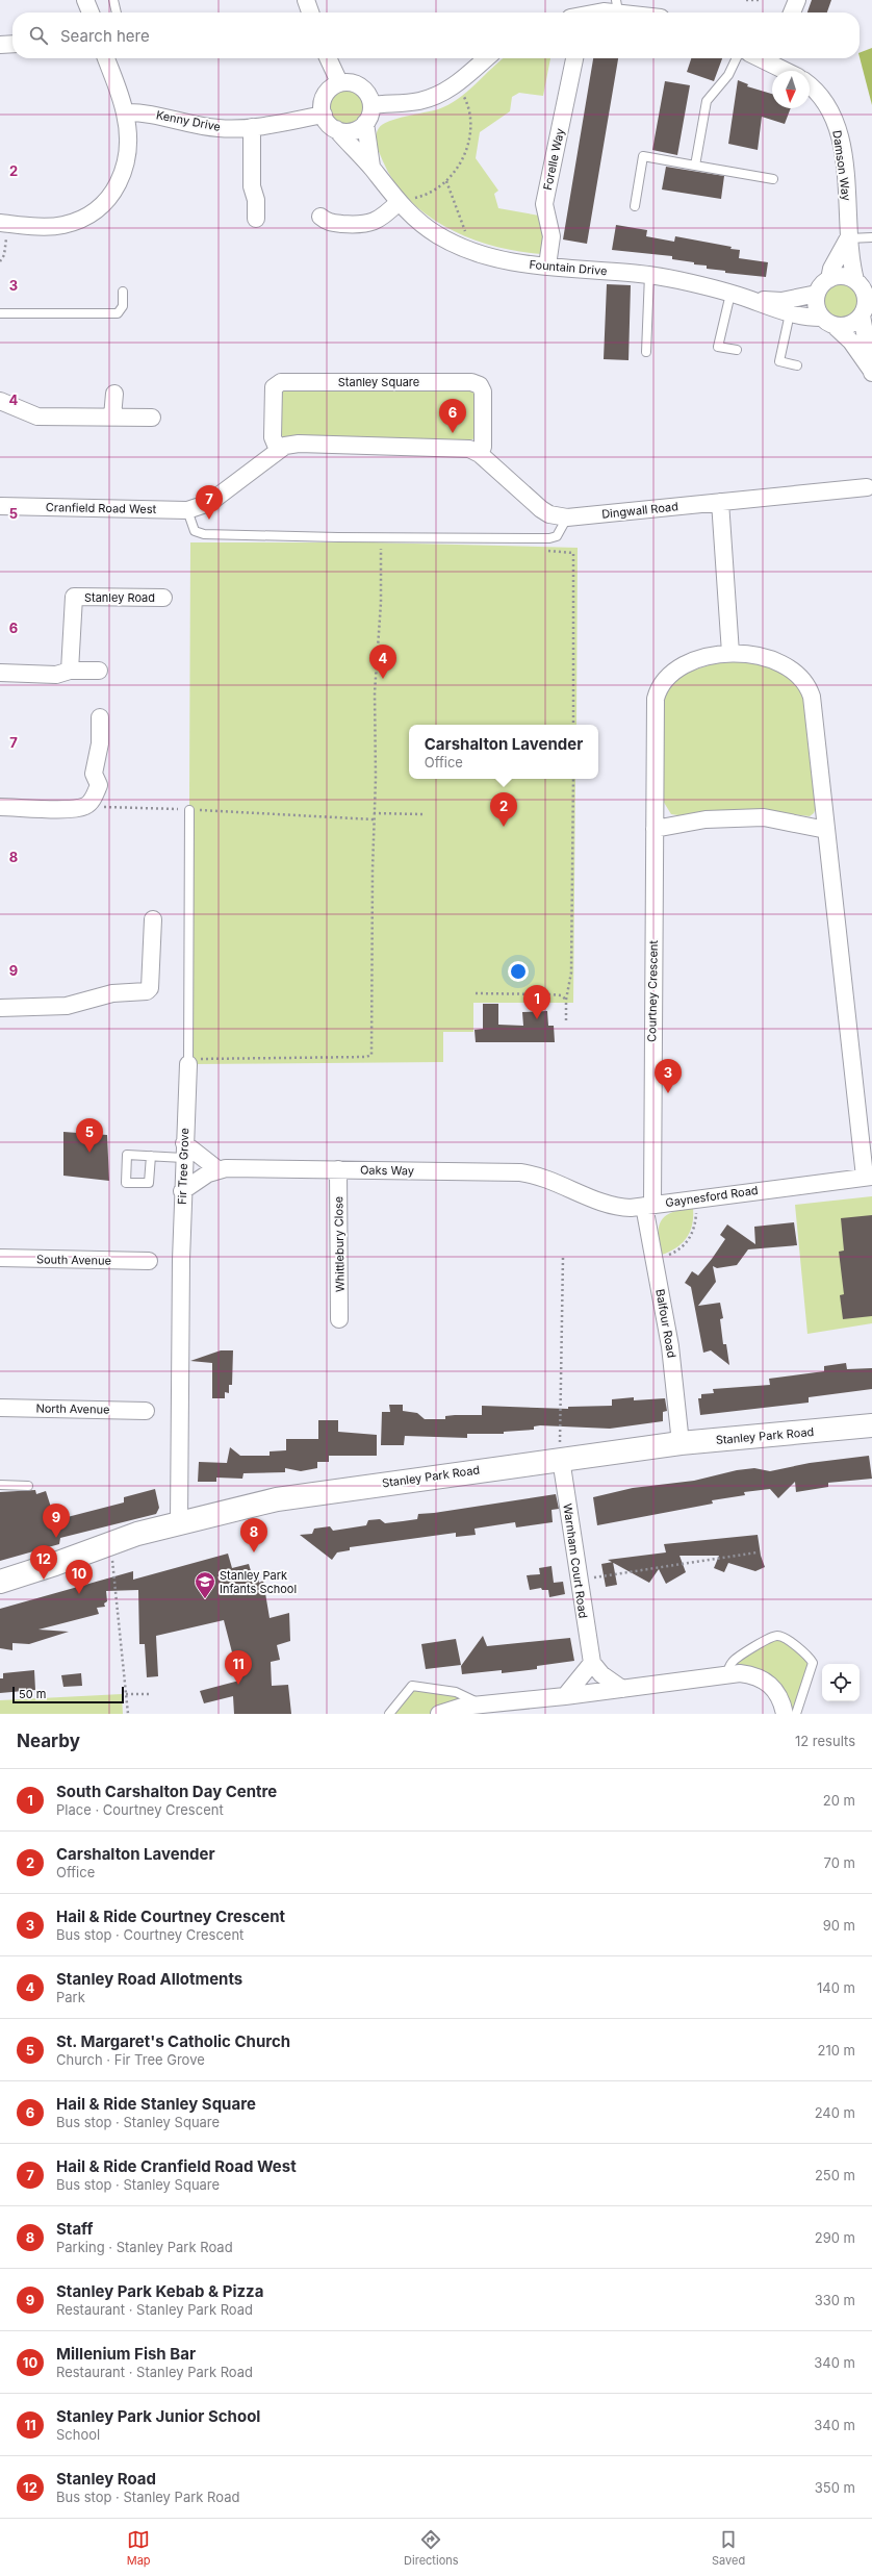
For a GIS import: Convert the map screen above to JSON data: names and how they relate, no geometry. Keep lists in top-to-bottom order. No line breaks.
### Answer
{"streets":{"street":["Kenny Drive","Forelle Way","Damson Way","Fountain Drive","Stanley Square","Cranfield Road West","Dingwall Road","Stanley Road","Courtney Crescent","Fir Tree Grove","Oaks Way","Gaynesford Road","Whittlebury Close","South Avenue","Balfour Road","North Avenue","Stanley Park Road","Warnham Court Road"]},"crossings":[["Kenny Drive","Fountain Drive"],["Forelle Way","Fountain Drive"],["Damson Way","Fountain Drive"],["Courtney Crescent","Gaynesford Road"],["Courtney Crescent","Balfour Road"],["Fir Tree Grove","Stanley Park Road"],["Oaks Way","Gaynesford Road"],["Oaks Way","Whittlebury Close"],["Gaynesford Road","Balfour Road"],["Balfour Road","Stanley Park Road"],["Stanley Park Road","Warnham Court Road"]],"places":{"school or university":["Stanley Park Infants School"]},"scale_bar":"50 m","north":"bottom","page":{"search":"Search here","pins":["6","7","4","2","1","3","5","9","8","12","10","11"],"popup":["Carshalton Lavender","Office"],"scale":"50 m","heading":["Nearby","12 results"],"list":[{"mark":"1","name":"South Carshalton Day Centre","note":"Place · Courtney Crescent","value":"20 m"},{"mark":"2","name":"Carshalton Lavender","note":"Office","value":"70 m"},{"mark":"3","name":"Hail & Ride Courtney Crescent","note":"Bus stop · Courtney Crescent","value":"90 m"},{"mark":"4","name":"Stanley Road Allotments","note":"Park","value":"140 m"},{"mark":"5","name":"St. Margaret's Catholic Church","note":"Church · Fir Tree Grove","value":"210 m"},{"mark":"6","name":"Hail & Ride Stanley Square","note":"Bus stop · Stanley Square","value":"240 m"},{"mark":"7","name":"Hail & Ride Cranfield Road West","note":"Bus stop · Stanley Square","value":"250 m"},{"mark":"8","name":"Staff","note":"Parking · Stanley Park Road","value":"290 m"},{"mark":"9","name":"Stanley Park Kebab & Pizza","note":"Restaurant · Stanley Park Road","value":"330 m"},{"mark":"10","name":"Millenium Fish Bar","note":"Restaurant · Stanley Park Road","value":"340 m"},{"mark":"11","name":"Stanley Park Junior School","note":"School","value":"340 m"},{"mark":"12","name":"Stanley Road","note":"Bus stop · Stanley Park Road","value":"350 m"}],"nav":["Map","Directions","Saved"]},"grid":{"rows":["2","3","4","5","6","7","8","9"]}}
